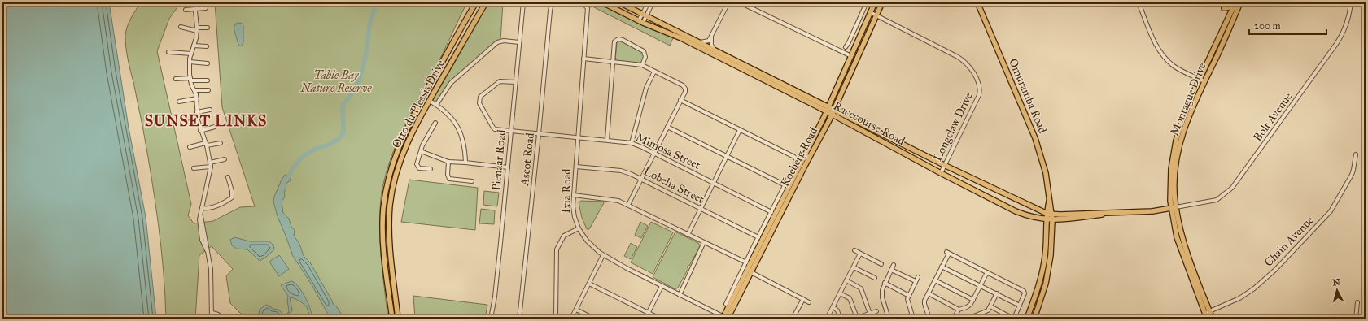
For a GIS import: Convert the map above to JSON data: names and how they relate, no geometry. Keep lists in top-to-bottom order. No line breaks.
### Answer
{"streets":{"main road":["Omuramba Road","Montague Drive","Otto du Plessis Drive","Racecourse Road","Koeberg Road"],"street":["Bolt Avenue","Longclaw Drive","Mimosa Street","Ascot Road","Pienaar Road","Lobelia Street","Ixia Road","Chain Avenue"]},"crossings":[["Omuramba Road","Racecourse Road"],["Montague Drive","Bolt Avenue"],["Montague Drive","Racecourse Road"],["Montague Drive","Chain Avenue"],["Bolt Avenue","Racecourse Road"],["Racecourse Road","Longclaw Drive"],["Racecourse Road","Koeberg Road"],["Longclaw Drive","Koeberg Road"],["Mimosa Street","Ascot Road"],["Mimosa Street","Pienaar Road"],["Mimosa Street","Ixia Road"],["Koeberg Road","Ixia Road"],["Lobelia Street","Ixia Road"]],"districts":["SUNSET LINKS"],"parks":["Table Bay Nature Reserve"],"scale_bar":"200 m","north":"top"}
